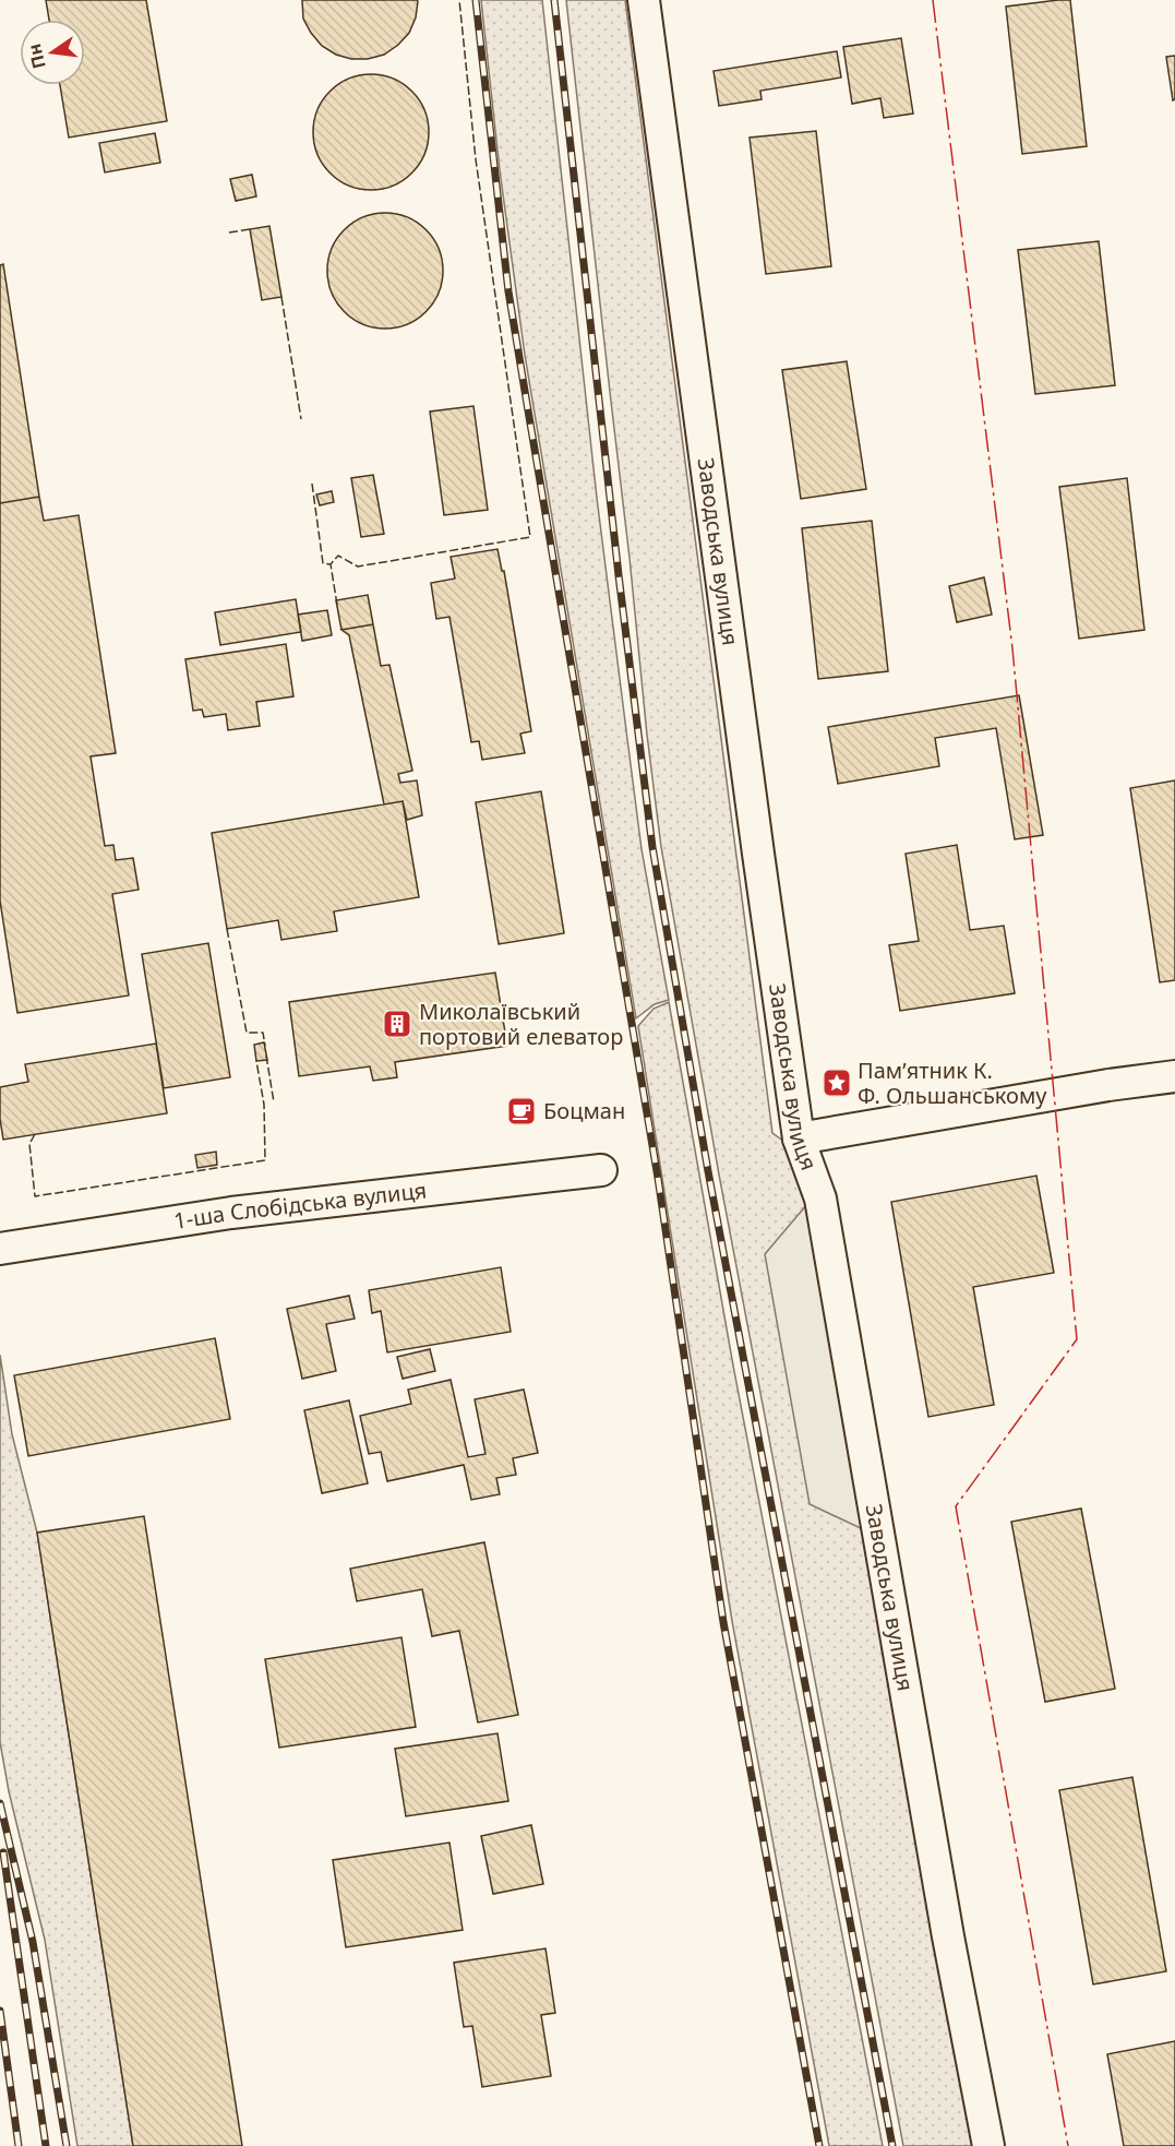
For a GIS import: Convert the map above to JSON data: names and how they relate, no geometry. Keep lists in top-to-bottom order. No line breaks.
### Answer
{"streets":{"street":["Заводська вулиця","1-ша Слобідська вулиця"]},"places":{"building":["Миколаївський портовий елеватор"],"place":["Пам’ятник К. Ф. Ольшанському"],"cafe":["Боцман"]},"north":"left"}
